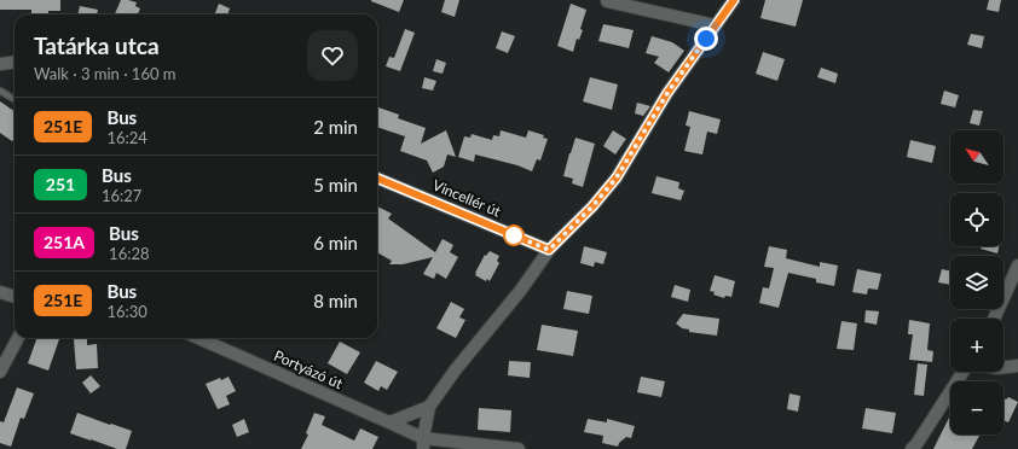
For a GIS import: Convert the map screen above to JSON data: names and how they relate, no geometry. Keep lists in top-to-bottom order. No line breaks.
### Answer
{"streets":{"street":["Vincellér út","Portyázó út"]},"lines":["bus line 251E"],"north":"top left","page":{"heading":["Tatárka utca","Walk · 3 min · 160 m"],"list":[{"mark":"251E","name":"Bus","note":"16:24","value":"2 min"},{"mark":"251","name":"Bus","note":"16:27","value":"5 min"},{"mark":"251A","name":"Bus","note":"16:28","value":"6 min"},{"mark":"251E","name":"Bus","note":"16:30","value":"8 min"}],"map_buttons":["+","−"]}}
